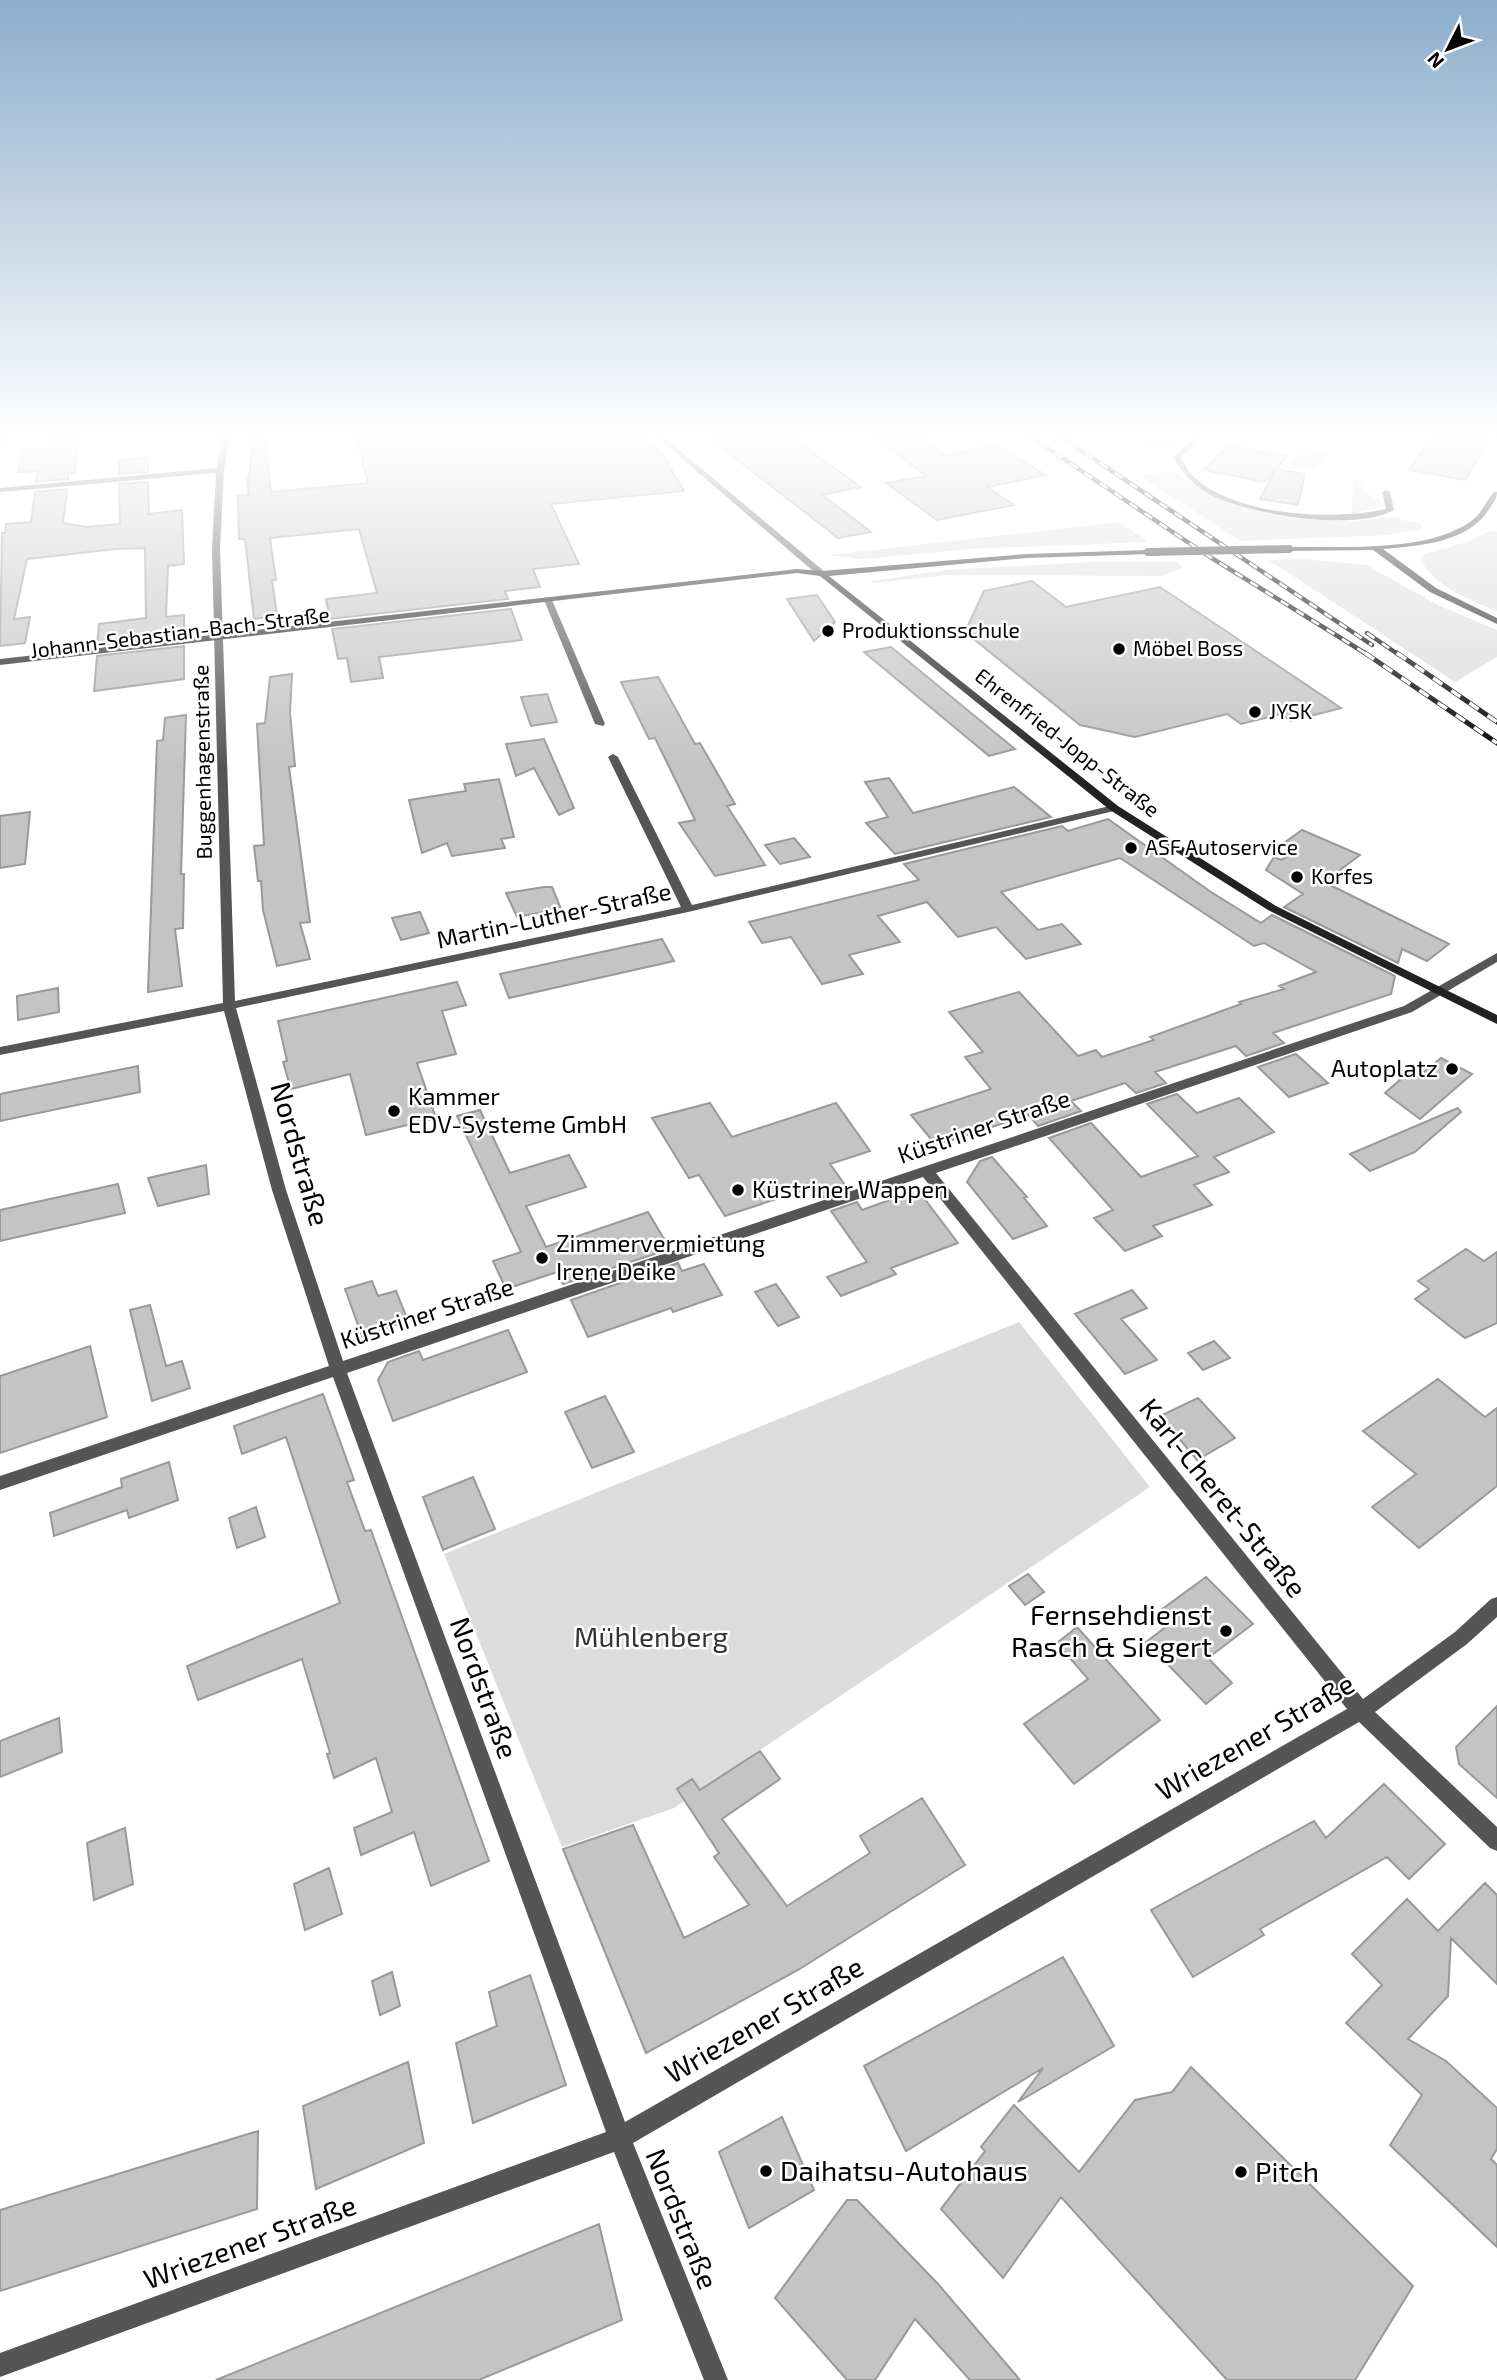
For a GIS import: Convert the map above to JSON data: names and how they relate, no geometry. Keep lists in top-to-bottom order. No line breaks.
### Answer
{"streets":{"street":["Johann-Sebastian-Bach-Straße","Ehrenfried-Jopp-Straße","Buggenhagenstraße","Martin-Luther-Straße","Küstriner Straße","Nordstraße","Karl-Cheret-Straße","Wriezener Straße"]},"crossings":[["Johann-Sebastian-Bach-Straße","Ehrenfried-Jopp-Straße"],["Johann-Sebastian-Bach-Straße","Buggenhagenstraße"],["Ehrenfried-Jopp-Straße","Martin-Luther-Straße"],["Ehrenfried-Jopp-Straße","Küstriner Straße"],["Buggenhagenstraße","Martin-Luther-Straße"],["Buggenhagenstraße","Nordstraße"],["Martin-Luther-Straße","Nordstraße"],["Küstriner Straße","Nordstraße"],["Küstriner Straße","Karl-Cheret-Straße"],["Nordstraße","Wriezener Straße"],["Karl-Cheret-Straße","Wriezener Straße"]],"parks":["Mühlenberg"],"places":["Produktionsschule","Möbel Boss","JYSK","ASF Autoservice","Korfes","Autoplatz","Kammer EDV-Systeme GmbH","Küstriner Wappen","Zimmervermietung Irene Deike","Fernsehdienst Rasch & Siegert","Daihatsu-Autohaus","Pitch"],"north":"bottom left"}
